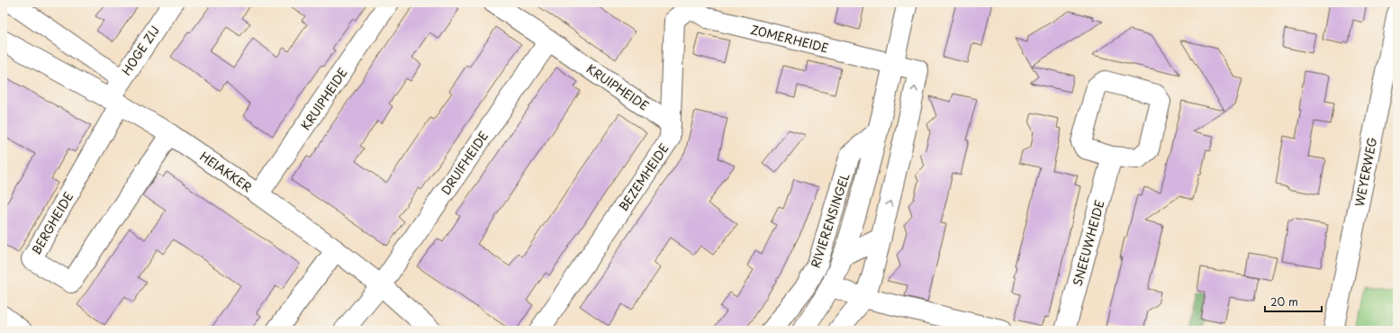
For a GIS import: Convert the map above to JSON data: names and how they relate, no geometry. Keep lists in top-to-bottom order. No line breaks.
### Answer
{"streets":{"street":["ZOMERHEIDE","HOGE ZIJ","KRUIPHEIDE","DRUIFHEIDE","HEIAKKER","WEYERWEG","BEZEMHEIDE","RIVIERENSINGEL","BERGHEIDE","SNEEUWHEIDE"]},"crossings":[["ZOMERHEIDE","BEZEMHEIDE"],["ZOMERHEIDE","RIVIERENSINGEL"],["HOGE ZIJ","HEIAKKER"],["HOGE ZIJ","BERGHEIDE"],["KRUIPHEIDE","DRUIFHEIDE"],["KRUIPHEIDE","HEIAKKER"],["KRUIPHEIDE","BEZEMHEIDE"],["DRUIFHEIDE","HEIAKKER"],["HEIAKKER","BERGHEIDE"]],"scale_bar":"20 m"}
